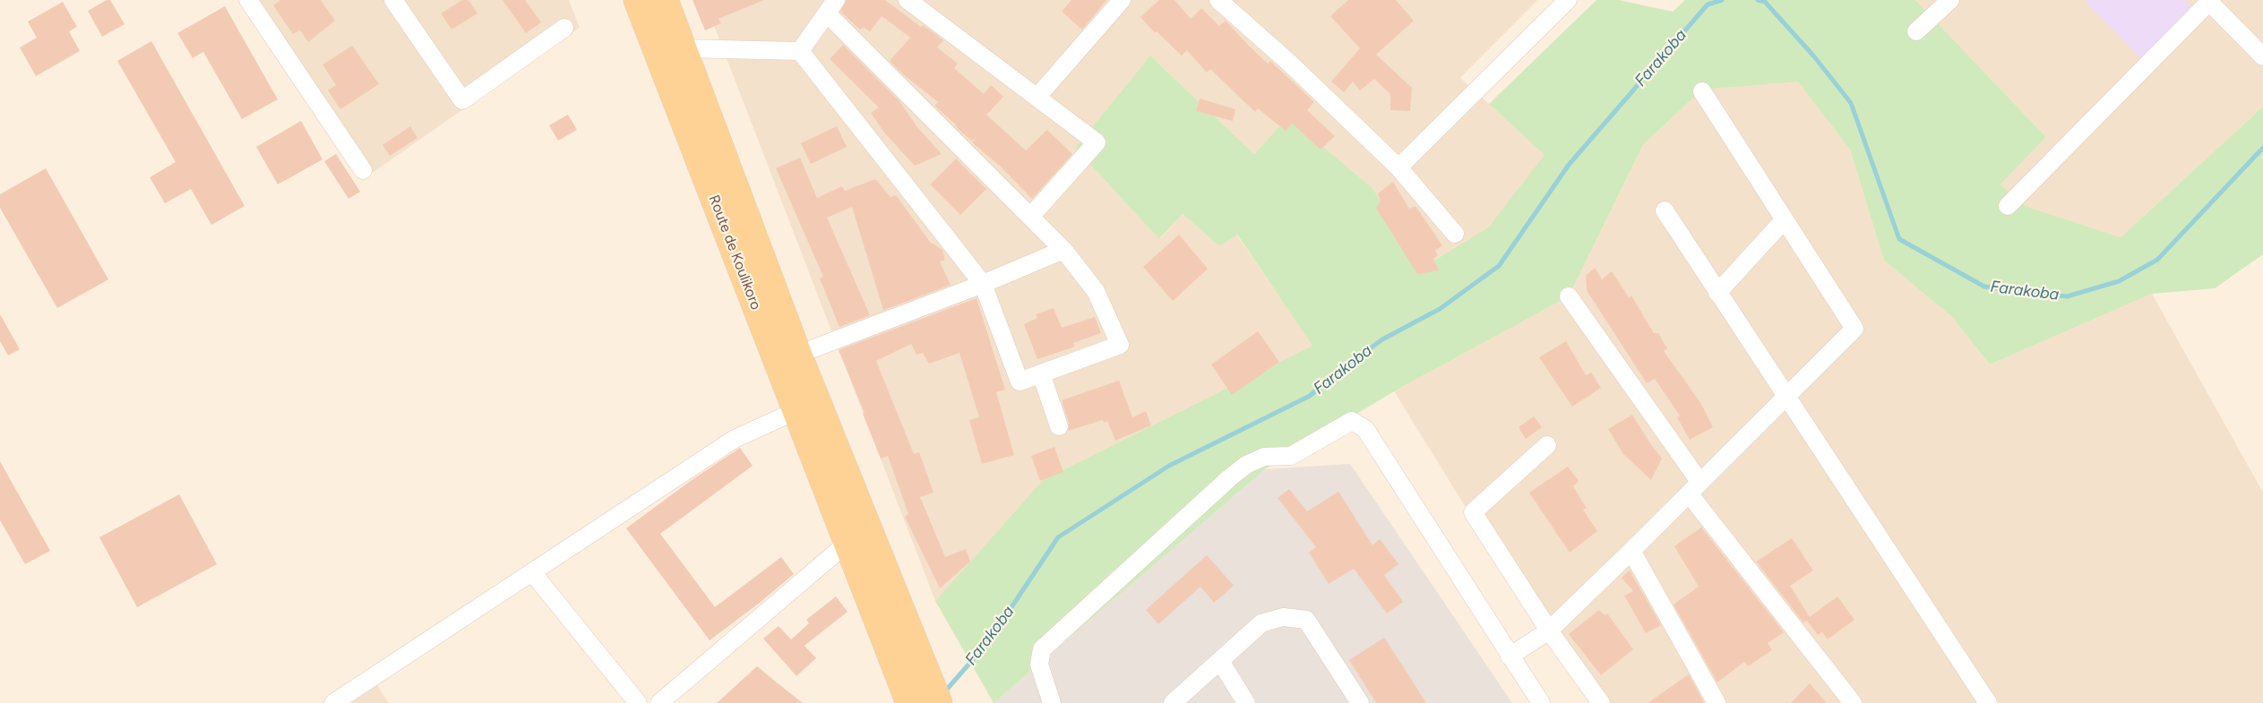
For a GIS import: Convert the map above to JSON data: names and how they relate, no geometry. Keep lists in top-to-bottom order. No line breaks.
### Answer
{"streets":{"main road":["Route de Koulikoro"]},"water":["Farakoba"]}
